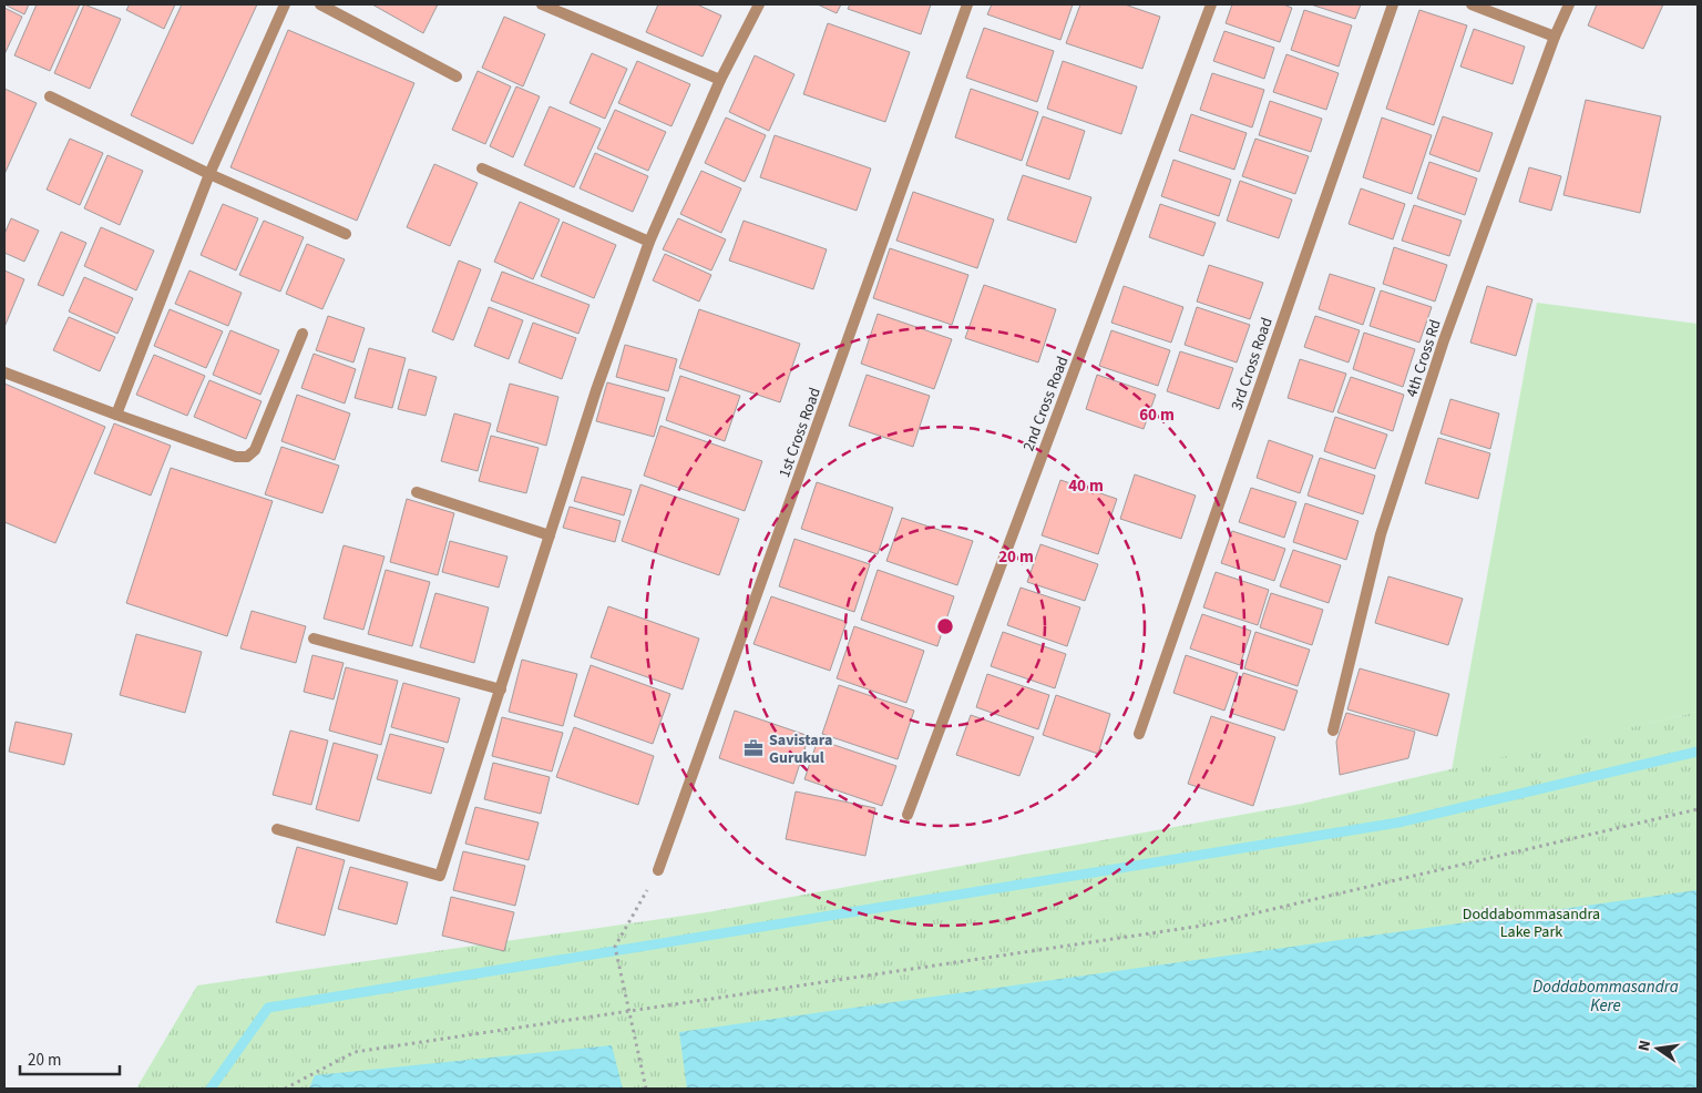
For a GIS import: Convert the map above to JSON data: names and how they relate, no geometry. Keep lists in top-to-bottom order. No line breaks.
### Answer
{"streets":{"street":["4th Cross Rd","3rd Cross Road","2nd Cross Road","1st Cross Road"]},"water":["Doddabommasandra Kere"],"parks":["Doddabommasandra Lake Park"],"places":{"office":["Savistara Gurukul"]},"scale_bar":"20 m","north":"left","rings":["60 m","40 m","20 m"]}
